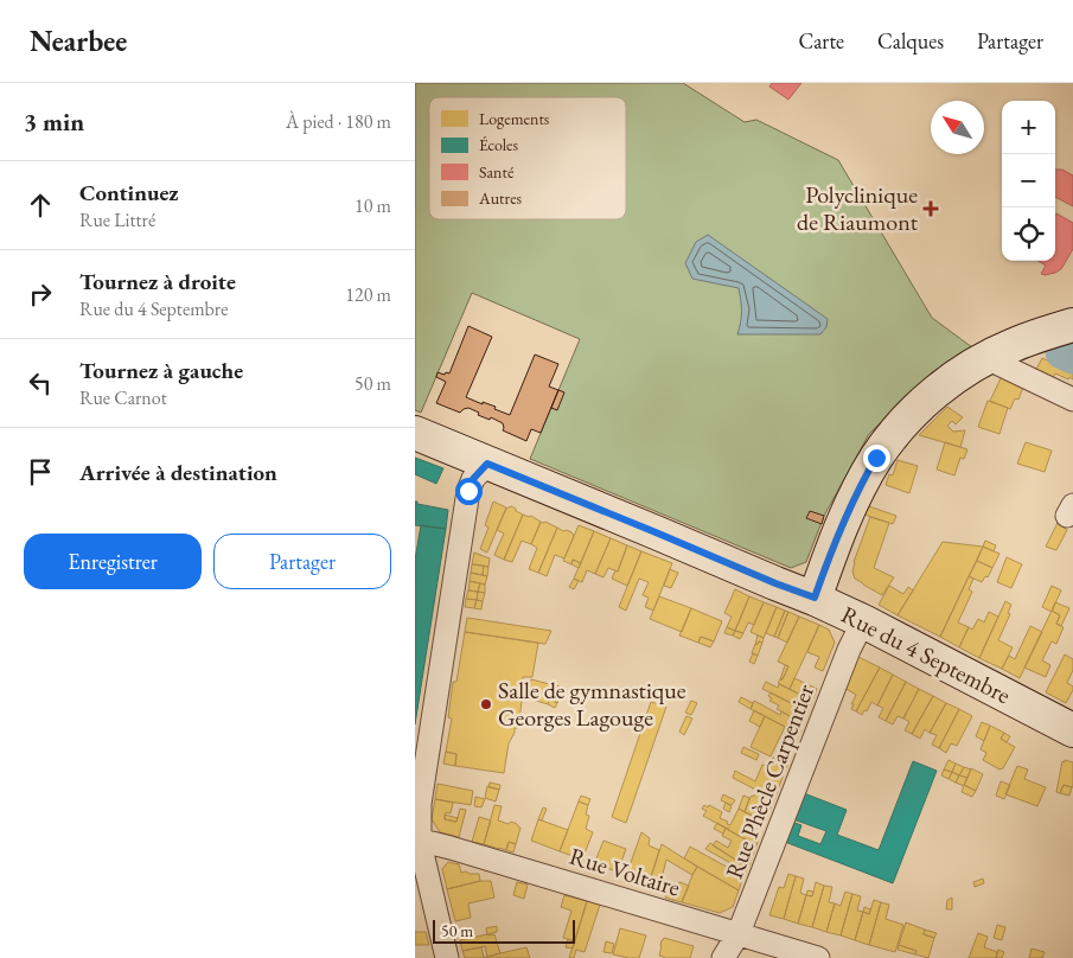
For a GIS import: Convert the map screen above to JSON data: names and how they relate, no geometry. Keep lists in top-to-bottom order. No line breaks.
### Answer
{"streets":{"street":["Rue du 4 Septembre","Rue Phècle Carpentier","Rue Voltaire"]},"crossings":[["Rue du 4 Septembre","Rue Phècle Carpentier"],["Rue Phècle Carpentier","Rue Voltaire"]],"places":{"health":["Polyclinique de Riaumont"],"other":["Salle de gymnastique Georges Lagouge"]},"legend":["Logements","Écoles","Santé","Autres"],"scale_bar":"50 m","north":"top left","page":{"header":"Nearbee","nav":["Carte","Calques","Partager"],"heading":["3 min","À pied · 180 m"],"map_buttons":["+","−"],"list":[["Continuez","Rue Littré","10 m"],["Tournez à droite","Rue du 4 Septembre","120 m"],["Tournez à gauche","Rue Carnot","50 m"],"Arrivée à destination"],"buttons":["Enregistrer","Partager"],"scale":"50 m"}}
